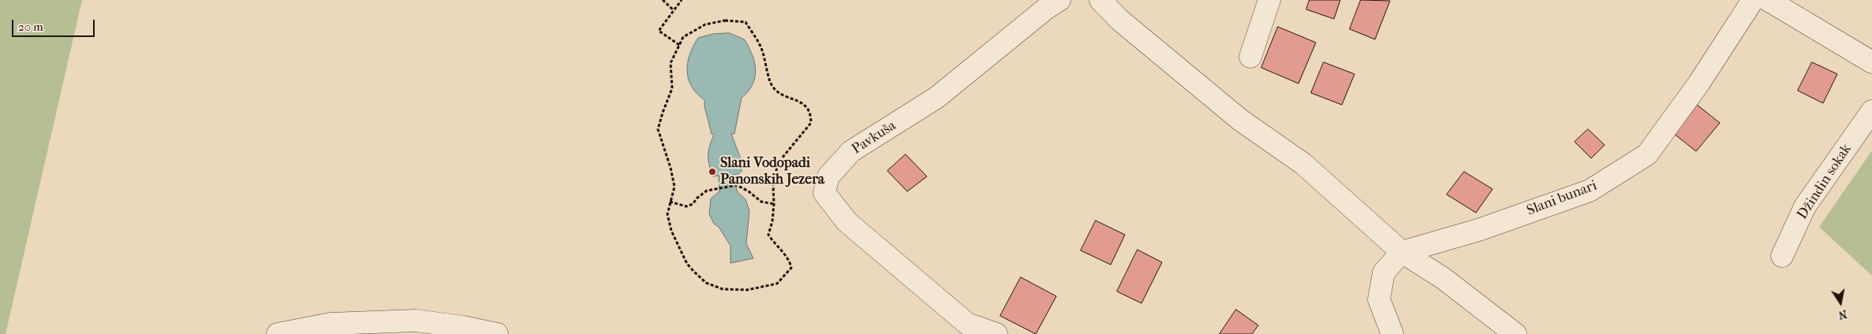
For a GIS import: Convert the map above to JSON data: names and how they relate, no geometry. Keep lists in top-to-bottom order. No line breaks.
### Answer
{"streets":{"street":["Pavkuša","Džindin sokak","Slani bunari"]},"places":["Slani Vodopadi Panonskih Jezera"],"scale_bar":"20 m","north":"bottom"}
